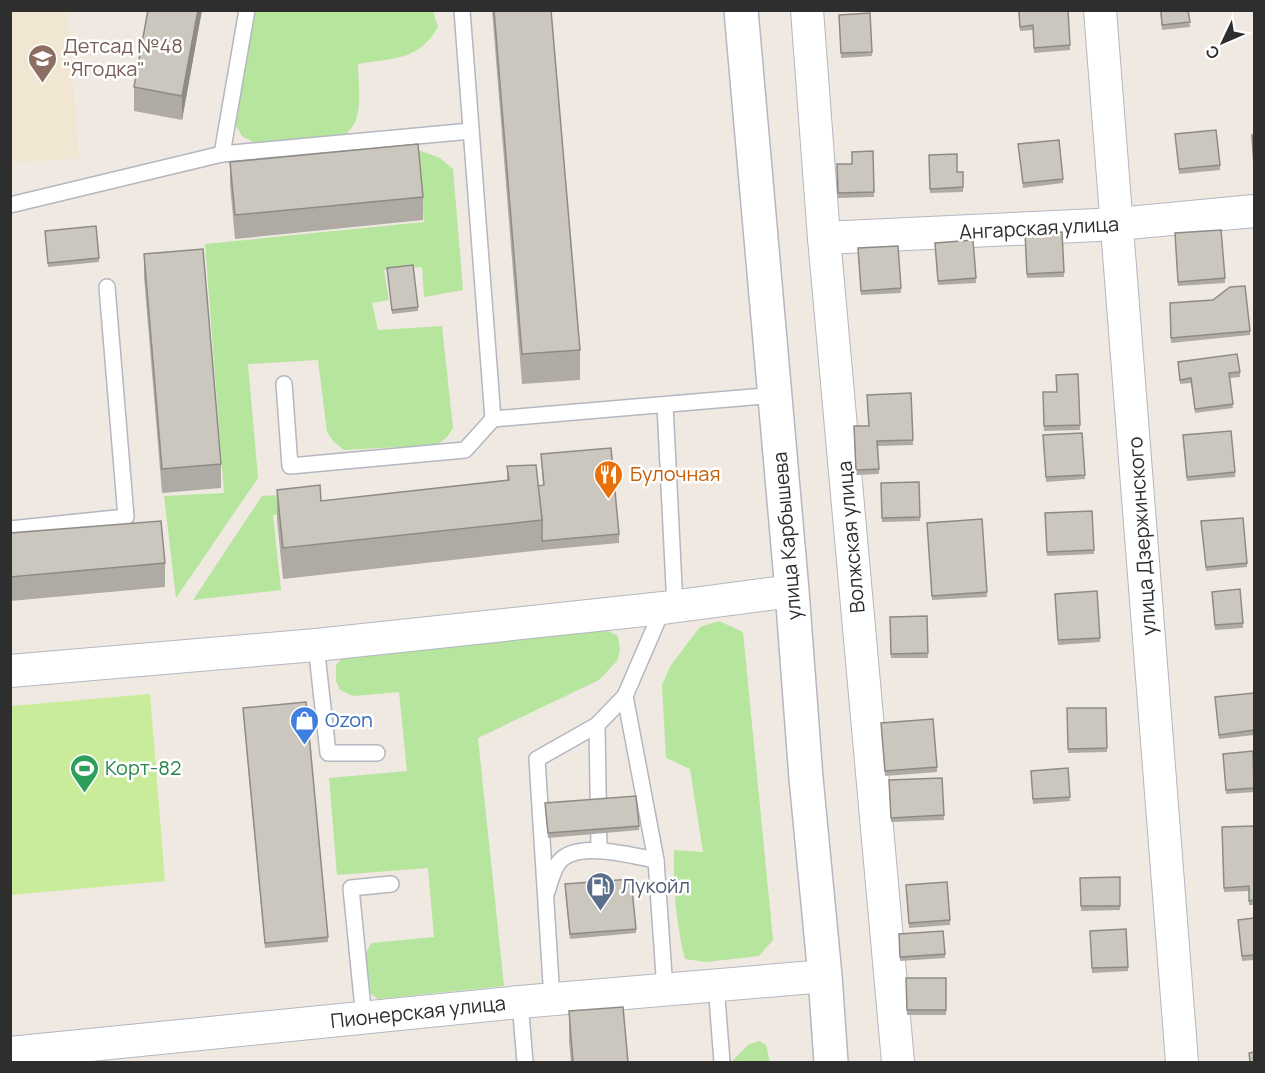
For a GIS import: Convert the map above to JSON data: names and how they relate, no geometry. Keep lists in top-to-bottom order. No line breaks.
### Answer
{"streets":{"street":["Ангарская улица","улица Карбышева","улица Дзержинского","Волжская улица","Пионерская улица"]},"crossings":[["Ангарская улица","улица Дзержинского"],["Ангарская улица","Волжская улица"],["улица Карбышева","Пионерская улица"]],"places":{"school or university":["Детсад №48 \"Ягодка\""],"restaurant":["Булочная"],"shop":["Ozon"],"sports":["Корт-82"],"fuel station":["Лукойл"]},"north":"bottom left"}
